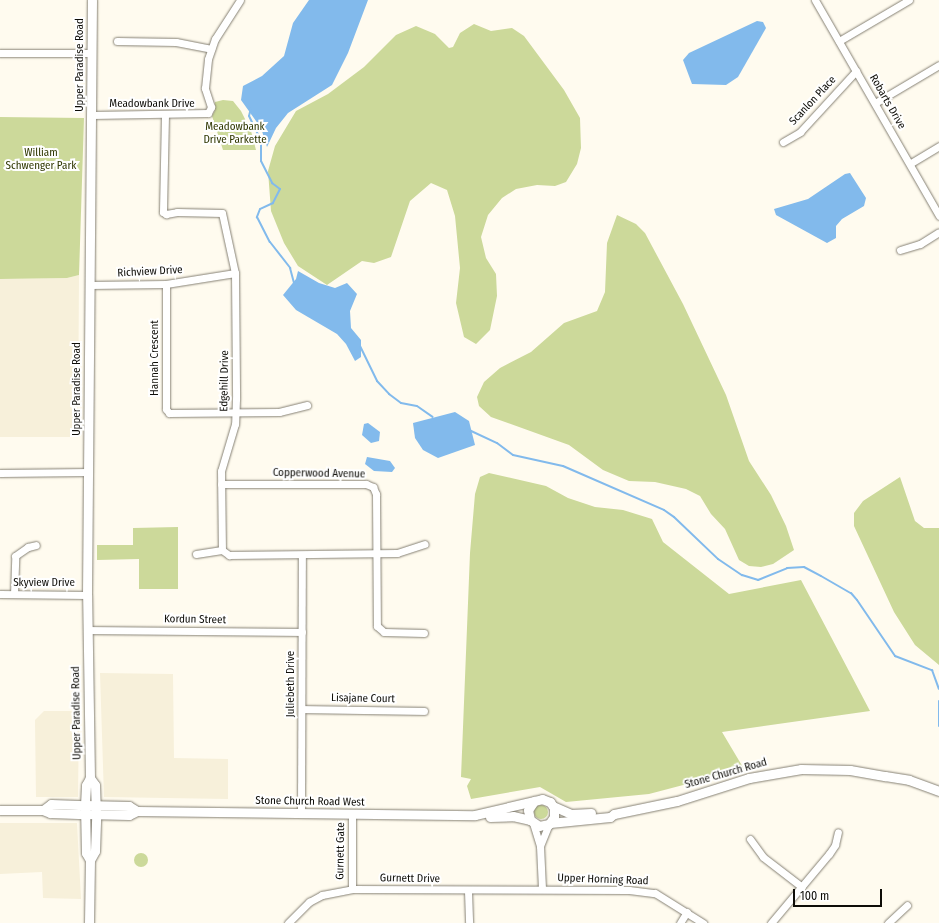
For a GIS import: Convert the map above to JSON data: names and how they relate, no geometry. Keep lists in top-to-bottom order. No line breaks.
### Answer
{"streets":{"main road":["Upper Paradise Road","Stone Church Road","Stone Church Road West"],"street":["Scanlon Place","Robarts Drive","Meadowbank Drive","Richview Drive","Hannah Crescent","Edgehill Drive","Copperwood Avenue","Skyview Drive","Kordun Street","Juliebeth Drive","Lisajane Court","Gurnett Gate","Gurnett Drive","Upper Horning Road"]},"crossings":[["Upper Paradise Road","Meadowbank Drive"],["Upper Paradise Road","Richview Drive"],["Upper Paradise Road","Skyview Drive"],["Upper Paradise Road","Kordun Street"],["Upper Paradise Road","Stone Church Road West"],["Scanlon Place","Robarts Drive"],["Meadowbank Drive","Edgehill Drive"],["Richview Drive","Hannah Crescent"],["Richview Drive","Edgehill Drive"],["Hannah Crescent","Edgehill Drive"],["Edgehill Drive","Copperwood Avenue"],["Kordun Street","Juliebeth Drive"],["Juliebeth Drive","Lisajane Court"],["Juliebeth Drive","Stone Church Road West"],["Stone Church Road West","Gurnett Gate"],["Gurnett Gate","Gurnett Drive"],["Gurnett Drive","Upper Horning Road"]],"parks":["Meadowbank Drive Parkette","William Schwenger Park"],"scale_bar":"100 m"}
